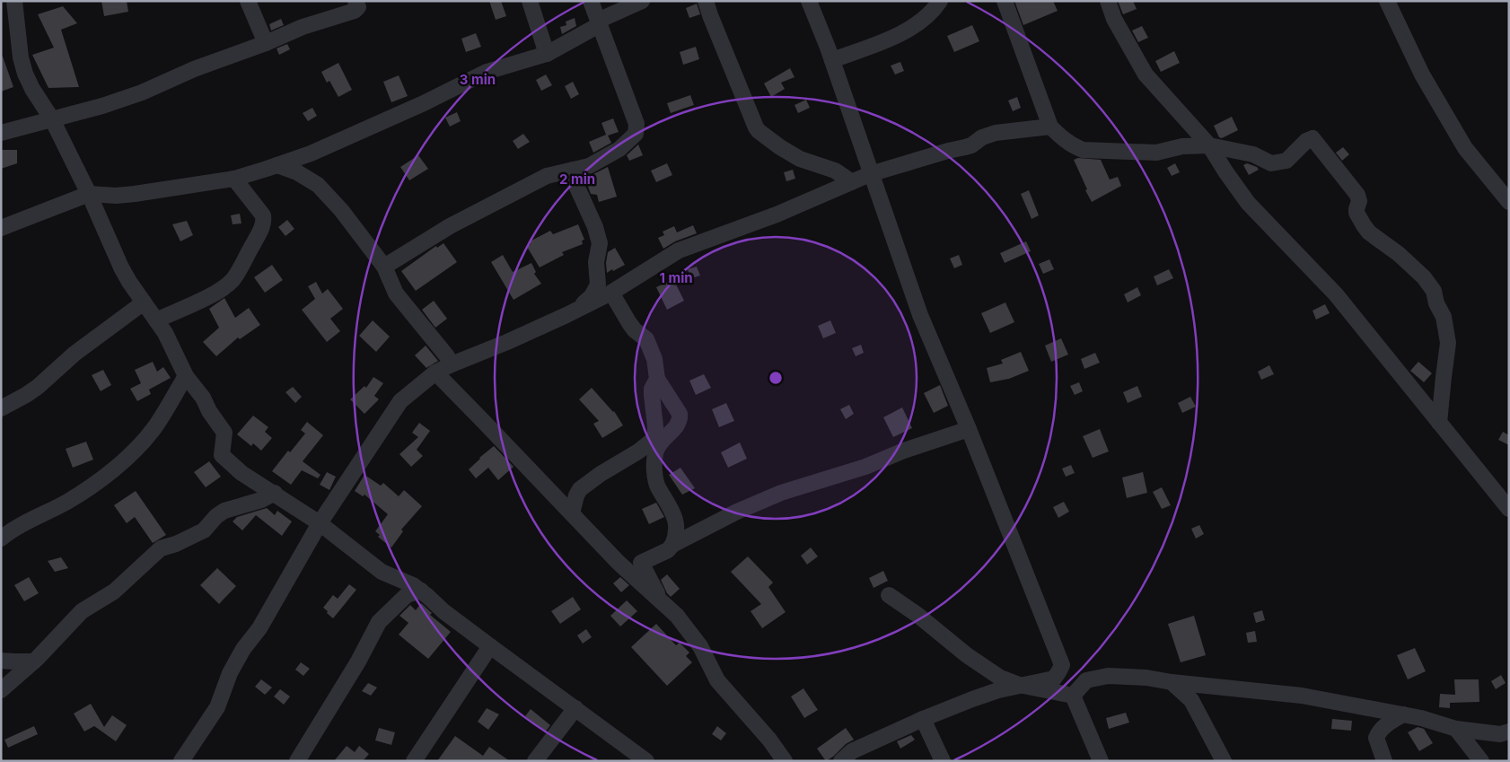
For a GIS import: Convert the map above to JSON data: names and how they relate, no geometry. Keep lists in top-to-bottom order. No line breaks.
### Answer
{"rings":["3 min","2 min","1 min"]}
